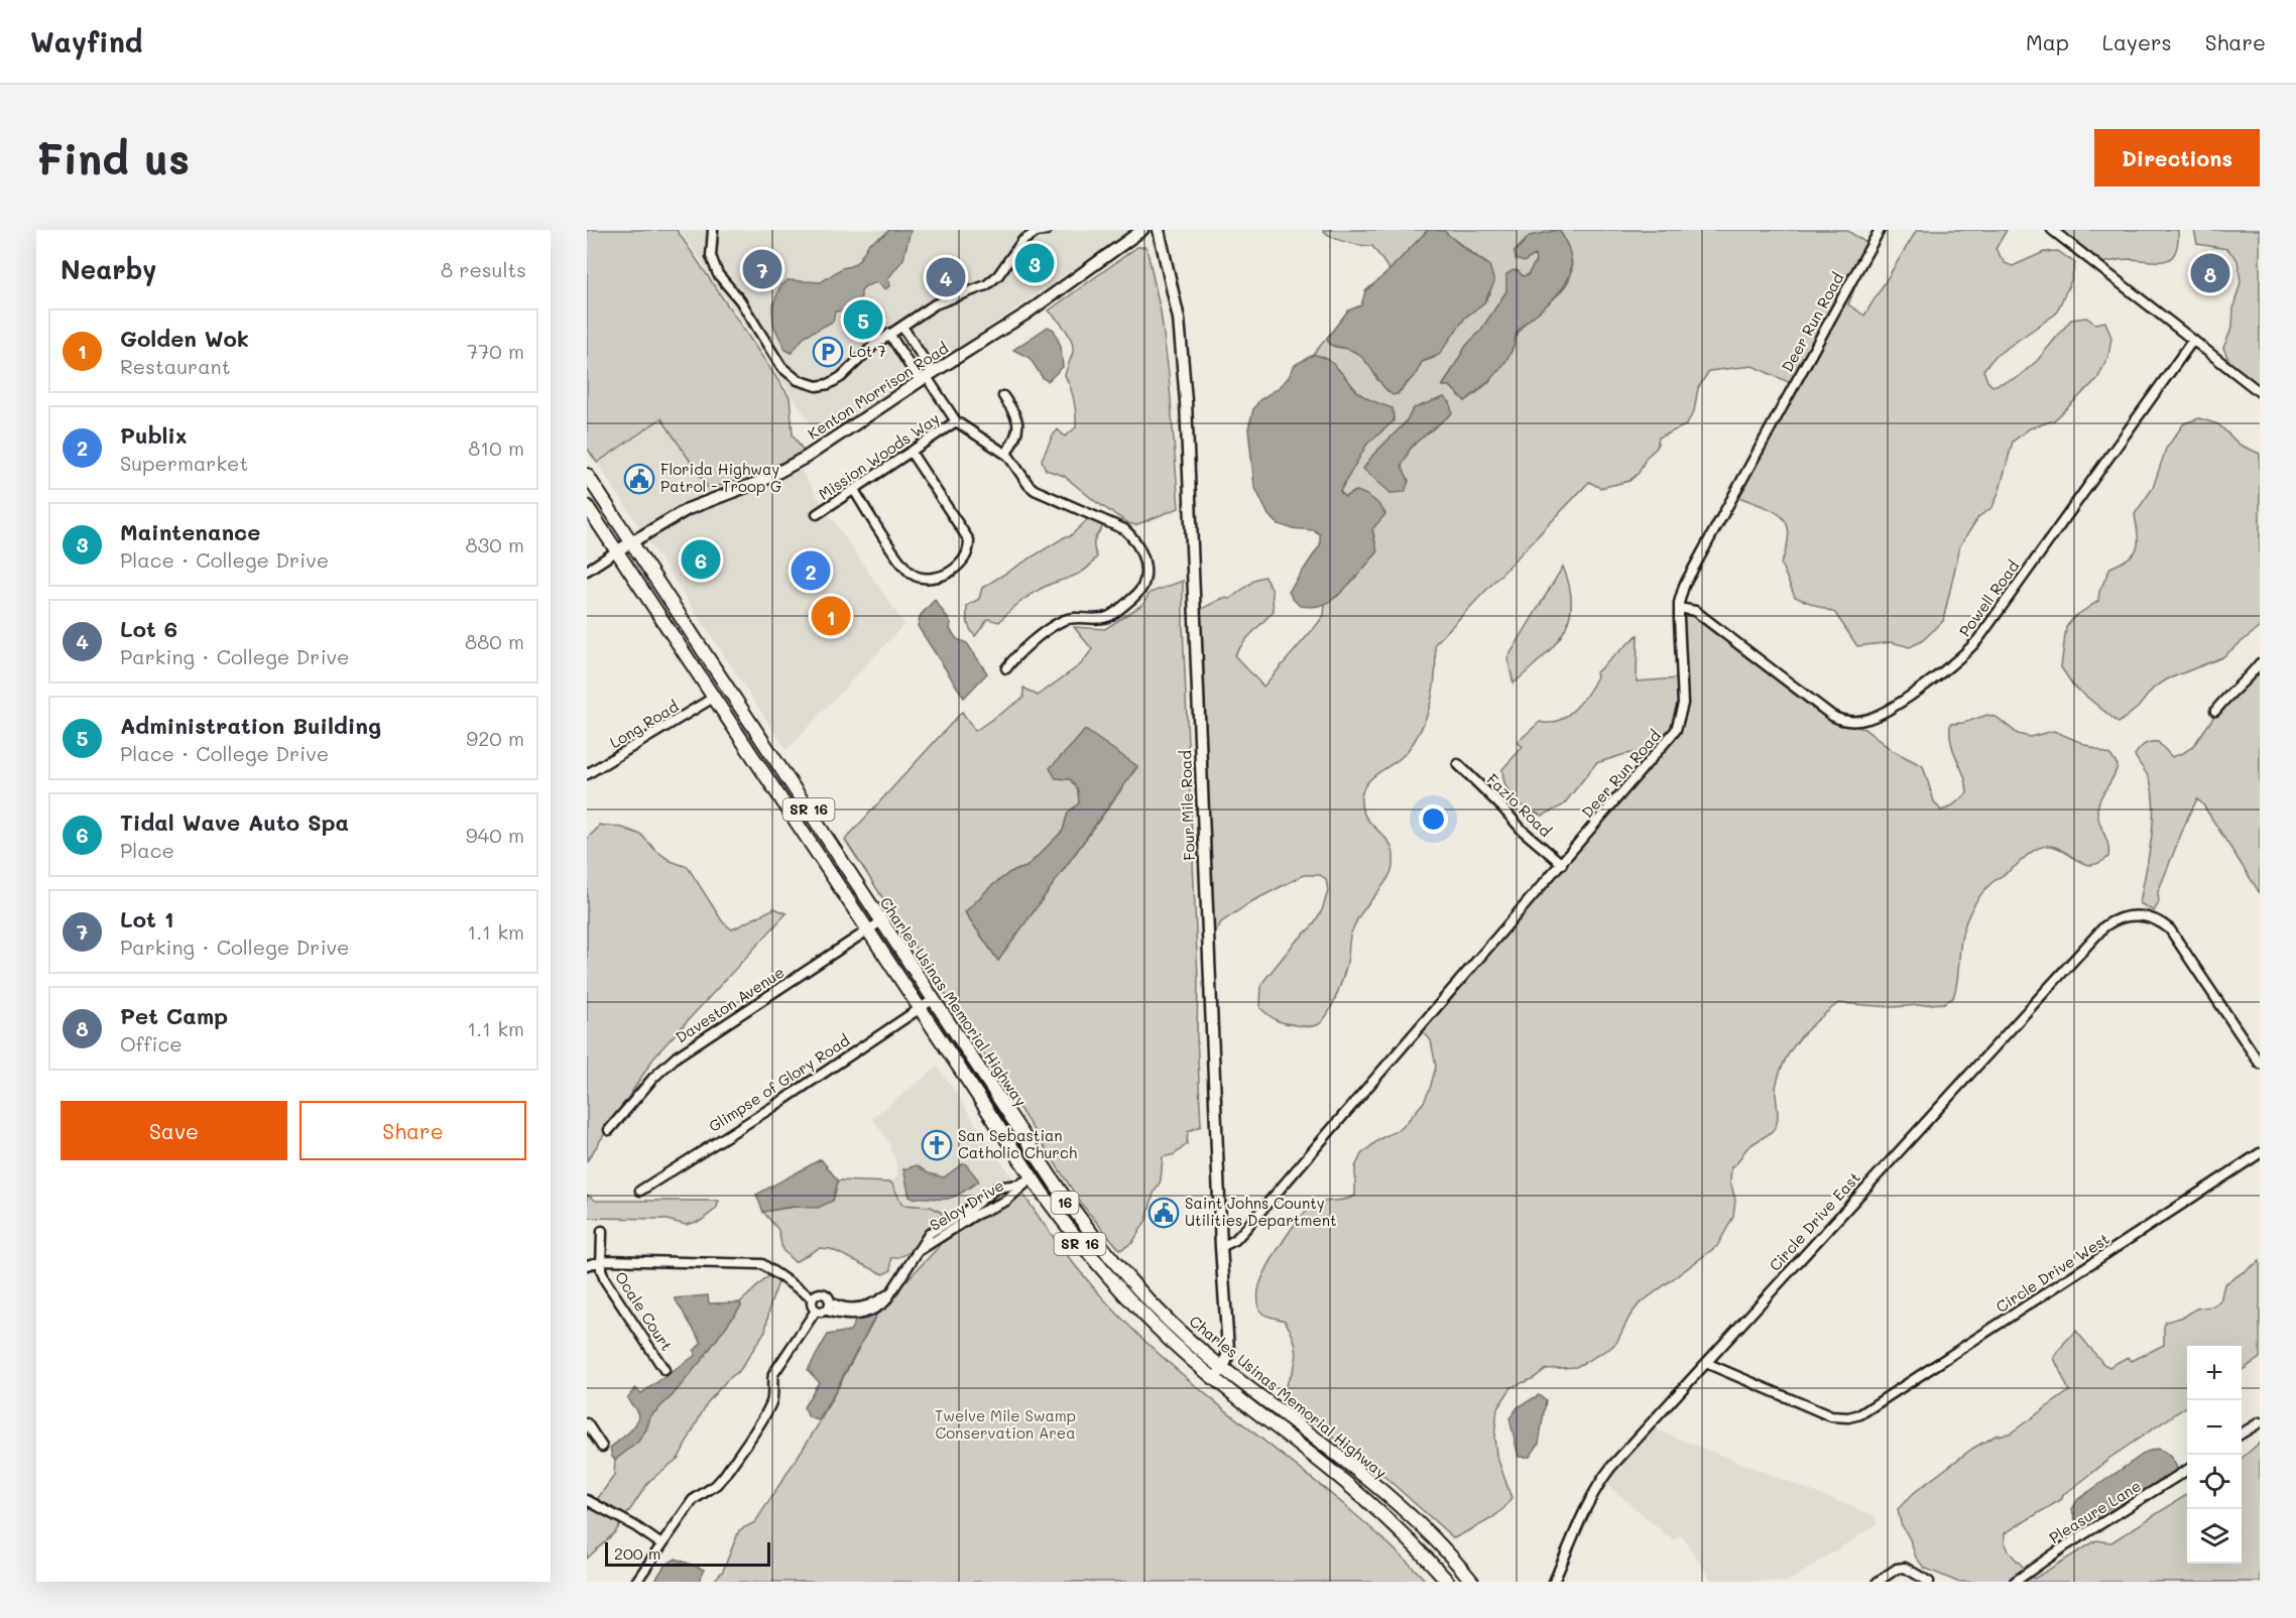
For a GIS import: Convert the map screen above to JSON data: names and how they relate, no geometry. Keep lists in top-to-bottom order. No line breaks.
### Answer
{"streets":{"highway":["SR 16","Charles Usinas Memorial Highway","16"],"main road":["Kenton Morrison Road","Four Mile Road"],"street":["Deer Run Road","Mission Woods Way","Powell Road","Long Road","Fazio Road","Daveston Avenue","Glimpse of Glory Road","Seloy Drive","Circle Drive East","Circle Drive West","Ocale Court","Pleasure Lane"]},"crossings":[["Deer Run Road","Powell Road"],["Deer Run Road","Four Mile Road"],["Deer Run Road","Fazio Road"],["Kenton Morrison Road","Charles Usinas Memorial Highway"],["Long Road","Charles Usinas Memorial Highway"],["Four Mile Road","Charles Usinas Memorial Highway"],["Charles Usinas Memorial Highway","Daveston Avenue"],["Charles Usinas Memorial Highway","Glimpse of Glory Road"],["Charles Usinas Memorial Highway","16"],["Charles Usinas Memorial Highway","Seloy Drive"],["16","Seloy Drive"],["Seloy Drive","Ocale Court"],["Circle Drive East","Circle Drive West"]],"parks":["Twelve Mile Swamp Conservation Area"],"places":{"parking":["Lot 7"],"public building":["Florida Highway Patrol - Troop G","Saint Johns County Utilities Department"],"church":["San Sebastian Catholic Church"]},"scale_bar":"200 m","page":{"header":"Wayfind","nav":["Map","Layers","Share"],"buttons":["Directions",["Save","Share"]],"title":"Find us","heading":["Nearby","8 results"],"pins":["3","7","8","4","5","6","2","1"],"list":[{"mark":"1","name":"Golden Wok","note":"Restaurant","value":"770 m"},{"mark":"2","name":"Publix","note":"Supermarket","value":"810 m"},{"mark":"3","name":"Maintenance","note":"Place · College Drive","value":"830 m"},{"mark":"4","name":"Lot 6","note":"Parking · College Drive","value":"880 m"},{"mark":"5","name":"Administration Building","note":"Place · College Drive","value":"920 m"},{"mark":"6","name":"Tidal Wave Auto Spa","note":"Place","value":"940 m"},{"mark":"7","name":"Lot 1","note":"Parking · College Drive","value":"1.1 km"},{"mark":"8","name":"Pet Camp","note":"Office","value":"1.1 km"}],"map_buttons":["+","−"],"scale":"200 m"}}
